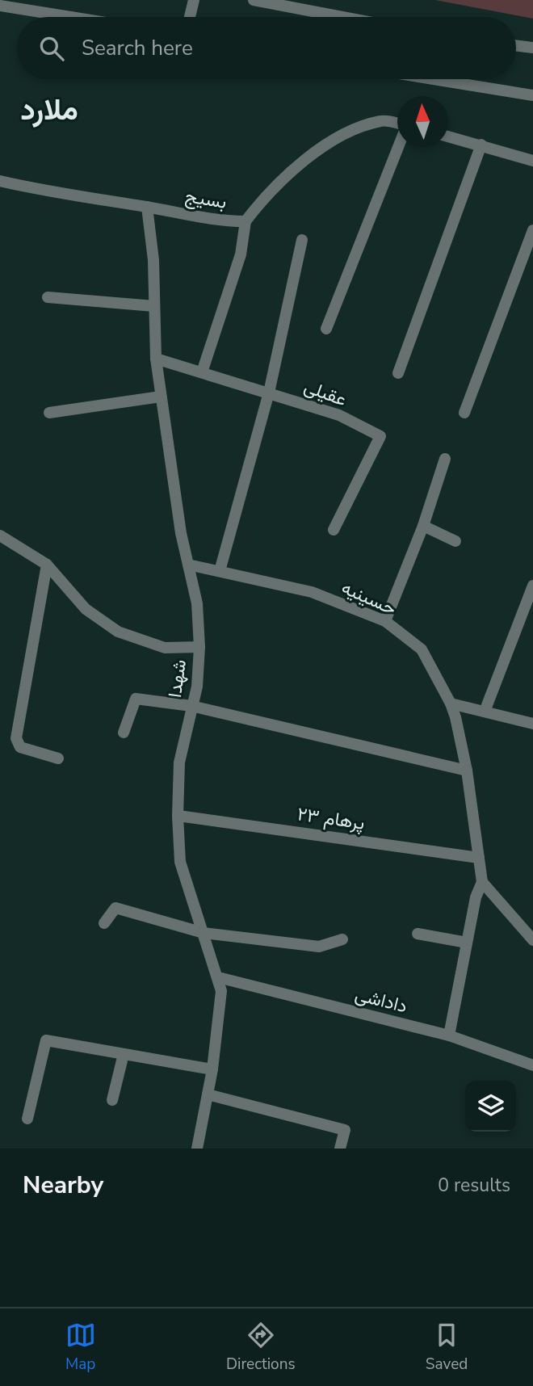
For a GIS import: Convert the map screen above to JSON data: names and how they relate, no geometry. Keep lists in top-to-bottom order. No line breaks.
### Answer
{"streets":{"street":["بسیج","عقیلی","حسینیه","شهدا","پرهام ۲۳","داداشی"]},"crossings":[["بسیج","شهدا"],["عقیلی","شهدا"],["حسینیه","شهدا"],["حسینیه","پرهام ۲۳"],["شهدا","پرهام ۲۳"],["شهدا","داداشی"]],"districts":["ملارد"],"north":"top","page":{"search":"Search here","heading":["Nearby","0 results"],"nav":["Map","Directions","Saved"]}}
